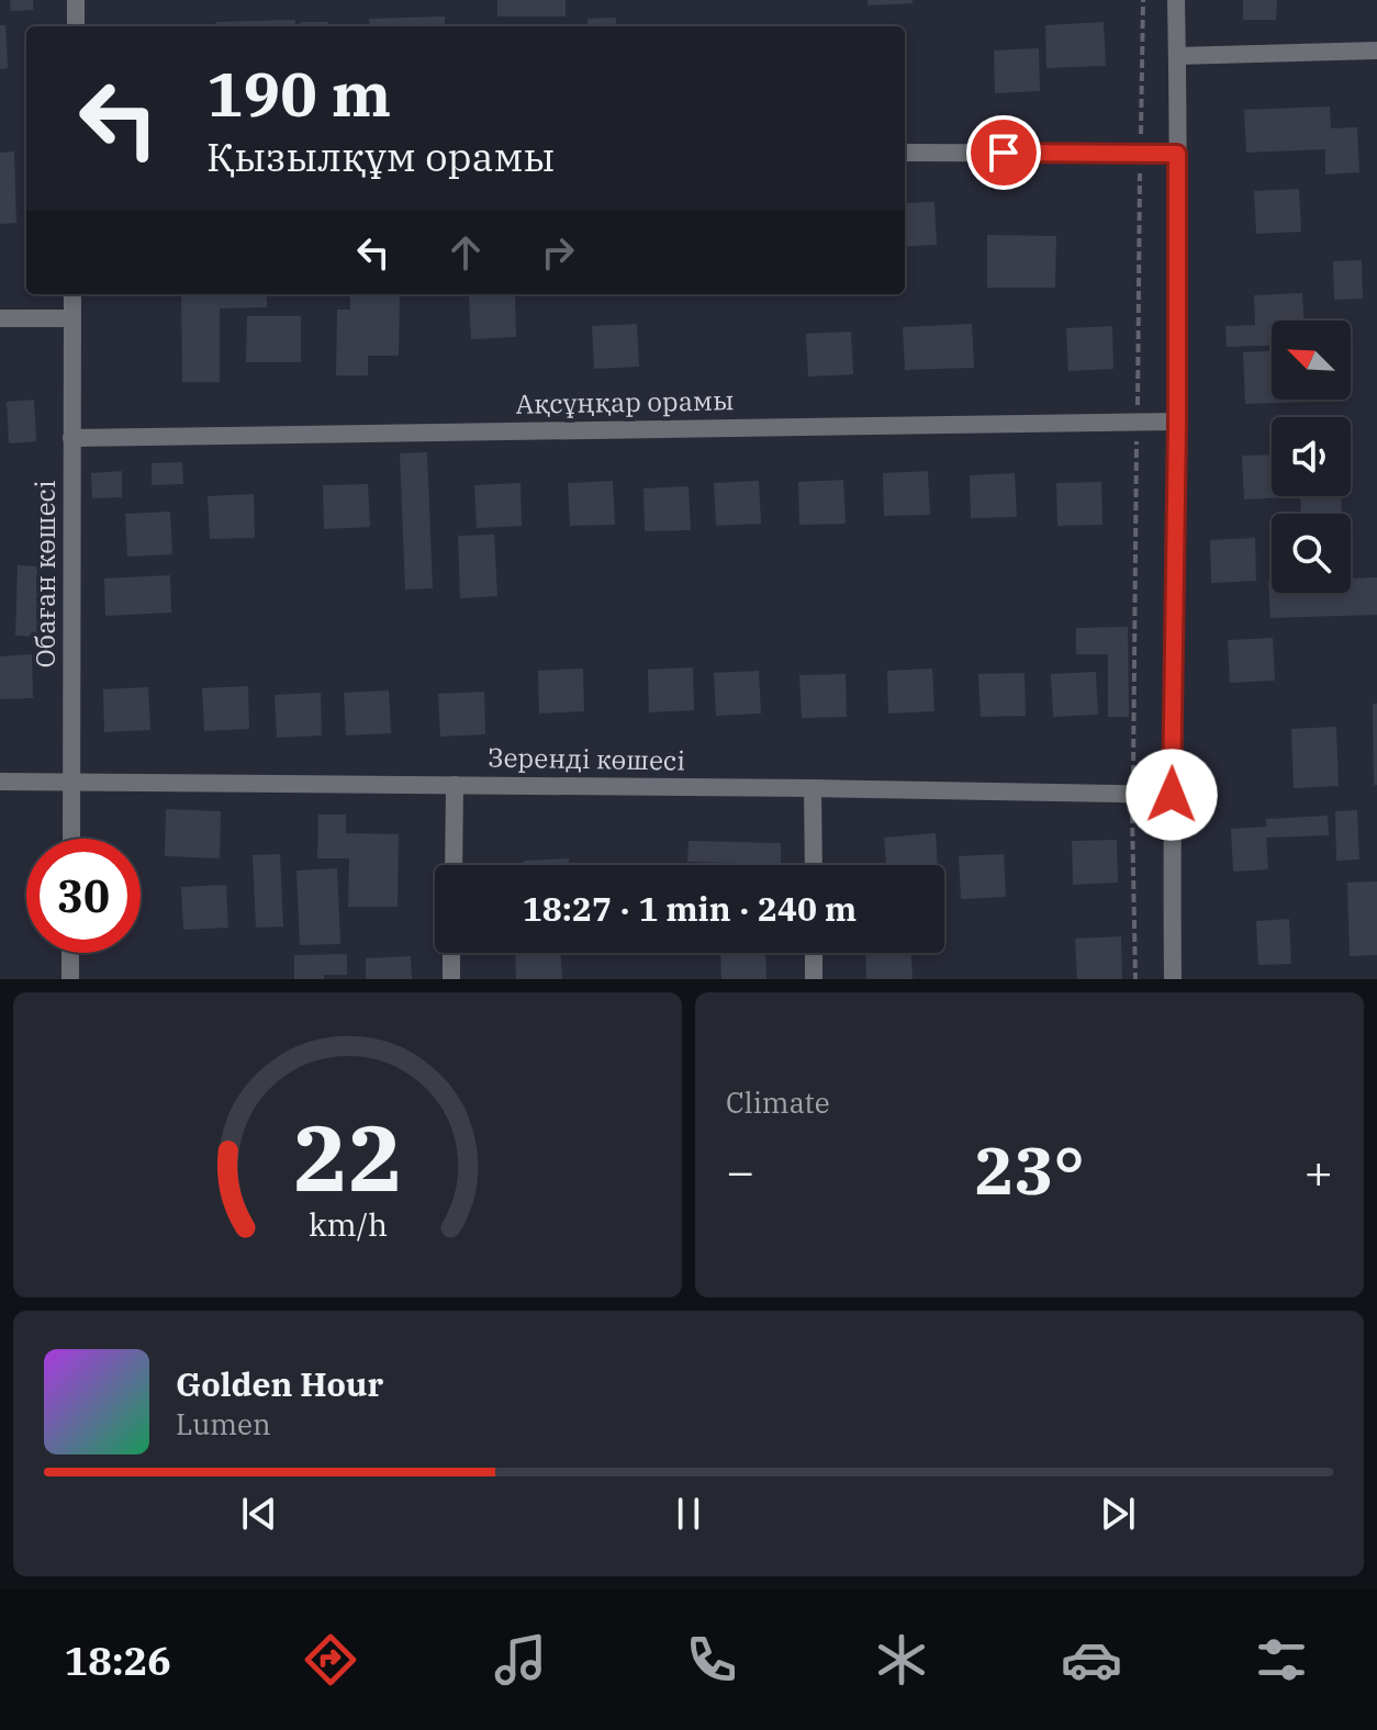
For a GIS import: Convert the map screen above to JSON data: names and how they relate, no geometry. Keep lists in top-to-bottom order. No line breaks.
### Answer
{"streets":{"street":["Ақсұңқар орамы","Обаған көшесі","Зеренді көшесі"]},"crossings":[["Ақсұңқар орамы","Обаған көшесі"],["Обаған көшесі","Зеренді көшесі"]],"north":"top left","page":{"turn":["190 m","Қызылқұм орамы"],"limit":"30","trip":"18:27 · 1 min · 240 m","tile":"Climate","heat":["−","23°","+"],"song":["Golden Hour","Lumen"],"tabs":"18:26","gauge":["22","km/h"]}}
